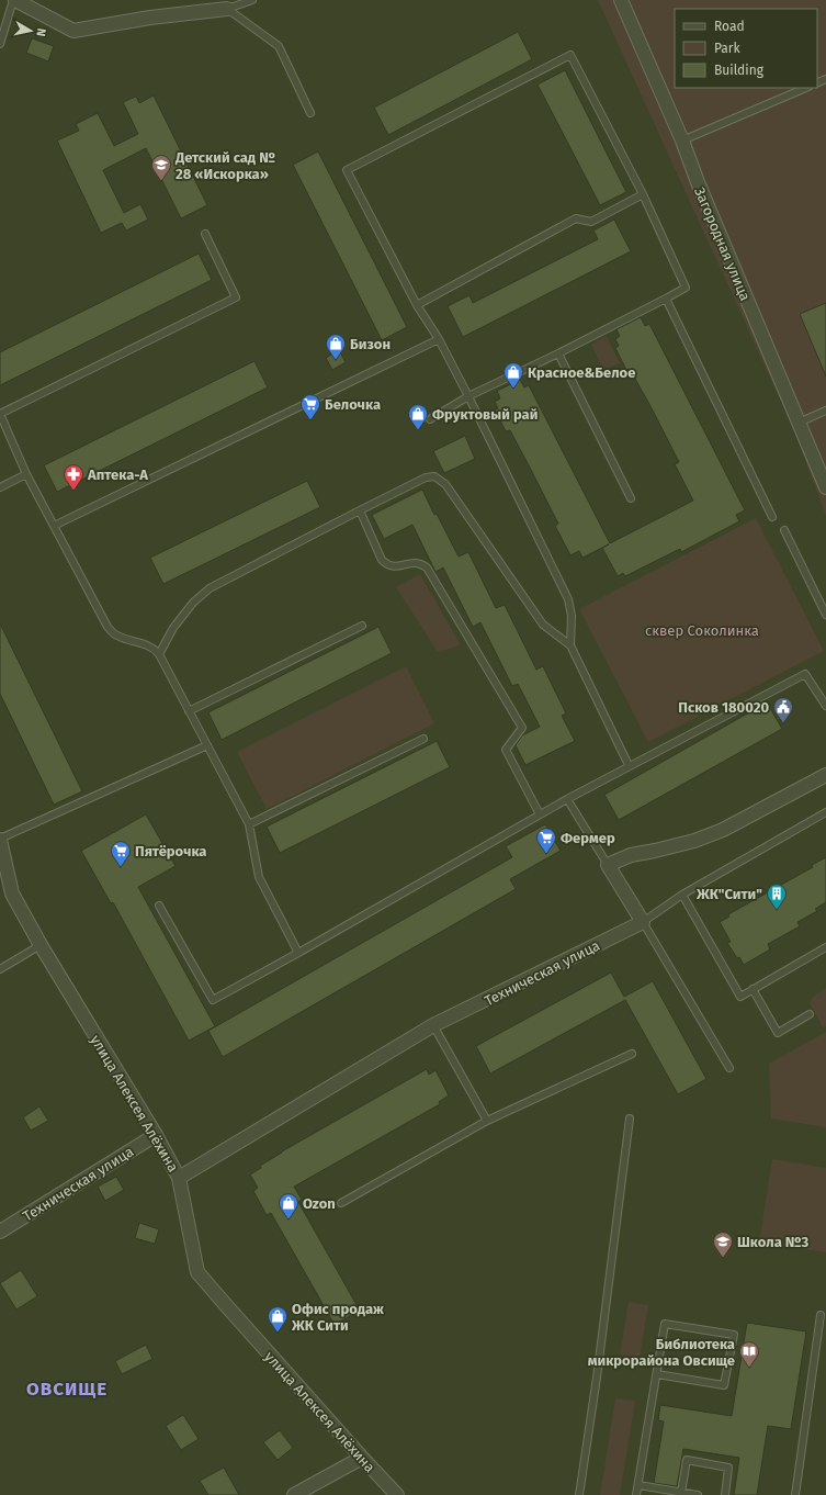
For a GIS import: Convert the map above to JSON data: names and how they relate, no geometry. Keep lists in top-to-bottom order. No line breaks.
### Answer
{"streets":{"street":["Загородная улица","Техническая улица","улица Алексея Алёхина"]},"crossings":[["Техническая улица","улица Алексея Алёхина"]],"districts":["ОВСИЩЕ"],"parks":["сквер Соколинка"],"places":{"school or university":["Детский сад № 28 «Искорка»","Школа №3"],"shop":["Бизон","Красное&Белое","Фруктовый рай","Ozon","Офис продаж ЖК Сити"],"supermarket":["Белочка","Фермер","Пятёрочка"],"pharmacy":["Аптека-А"],"public building":["Псков 180020"],"building":["ЖК\"Сити\""],"library":["Библиотека микрорайона Овсище"]},"legend":["Road","Park","Building"],"north":"right"}
